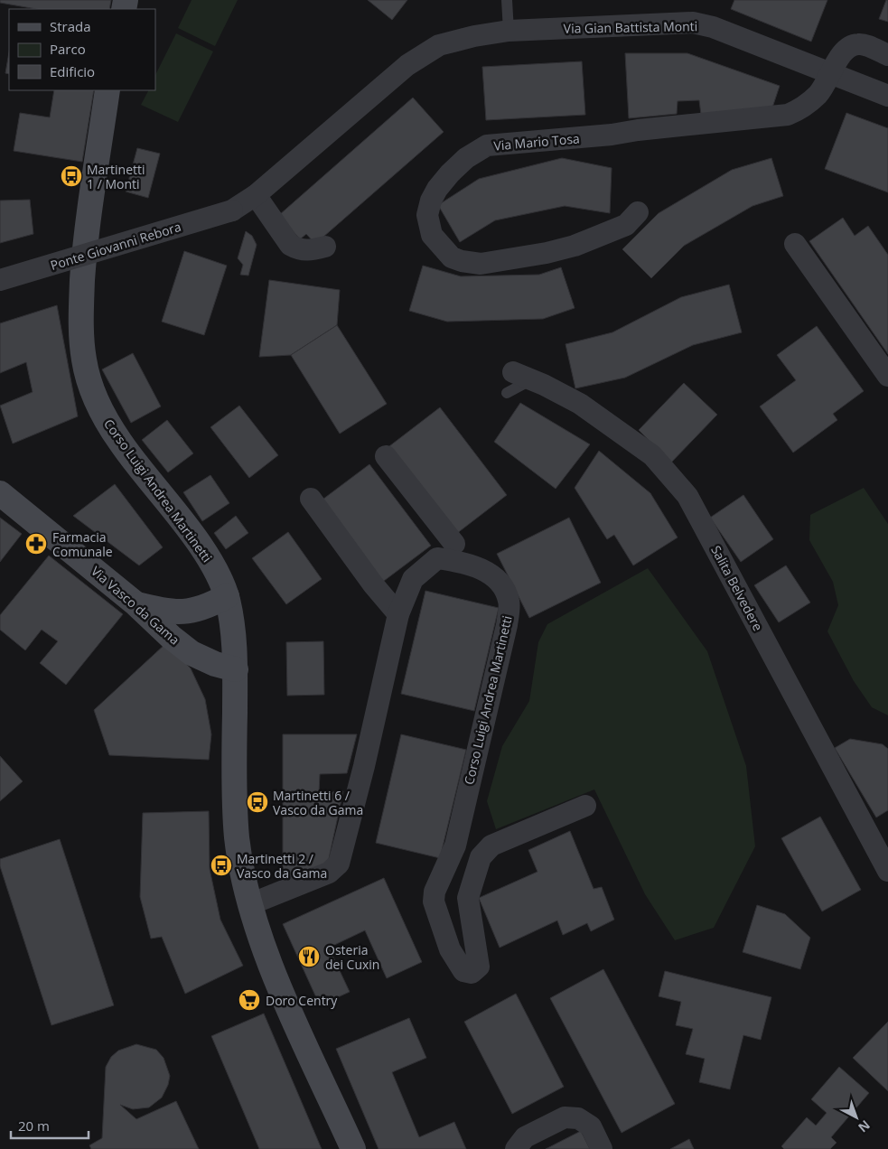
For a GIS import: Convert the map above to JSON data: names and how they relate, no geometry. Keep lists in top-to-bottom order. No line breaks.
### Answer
{"streets":{"street":["Via Gian Battista Monti","Via Mario Tosa","Ponte Giovanni Rebora","Corso Luigi Andrea Martinetti","Salita Belvedere","Via Vasco da Gama"]},"crossings":[["Via Gian Battista Monti","Via Mario Tosa"],["Via Gian Battista Monti","Ponte Giovanni Rebora"],["Corso Luigi Andrea Martinetti","Via Vasco da Gama"]],"places":{"bus stop":["Martinetti 1 / Monti","Martinetti 6 / Vasco da Gama","Martinetti 2 / Vasco da Gama"],"pharmacy":["Farmacia Comunale"],"restaurant":["Osteria dei Cuxin"],"supermarket":["Doro Centry"]},"legend":["Strada","Parco","Edificio"],"scale_bar":"20 m","north":"bottom right"}
